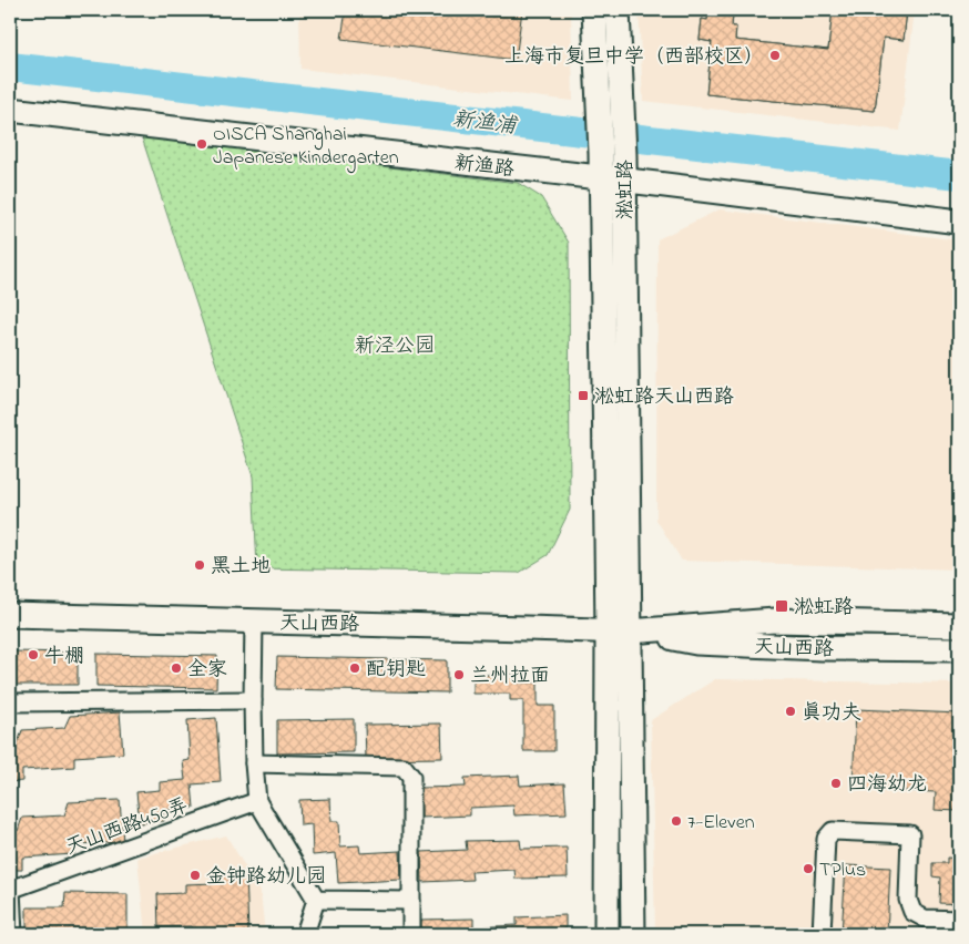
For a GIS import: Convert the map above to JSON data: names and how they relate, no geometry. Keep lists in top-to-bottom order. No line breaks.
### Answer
{"streets":{"main road":["新渔路","淞虹路","天山西路"],"street":["天山西路450弄"]},"crossings":[["新渔路","淞虹路"],["淞虹路","天山西路"]],"water":["新渔浦"],"parks":["新泾公园"],"places":{"other":["上海市复旦中学（西部校区）","OISCA Shanghai Japanese Kindergarten","黑土地","牛棚","全家","配钥匙","兰州拉面","真功夫","四海幼龙","7-Eleven","TPlus","金钟路幼儿园"],"transit":["淞虹路天山西路","淞虹路"]}}
